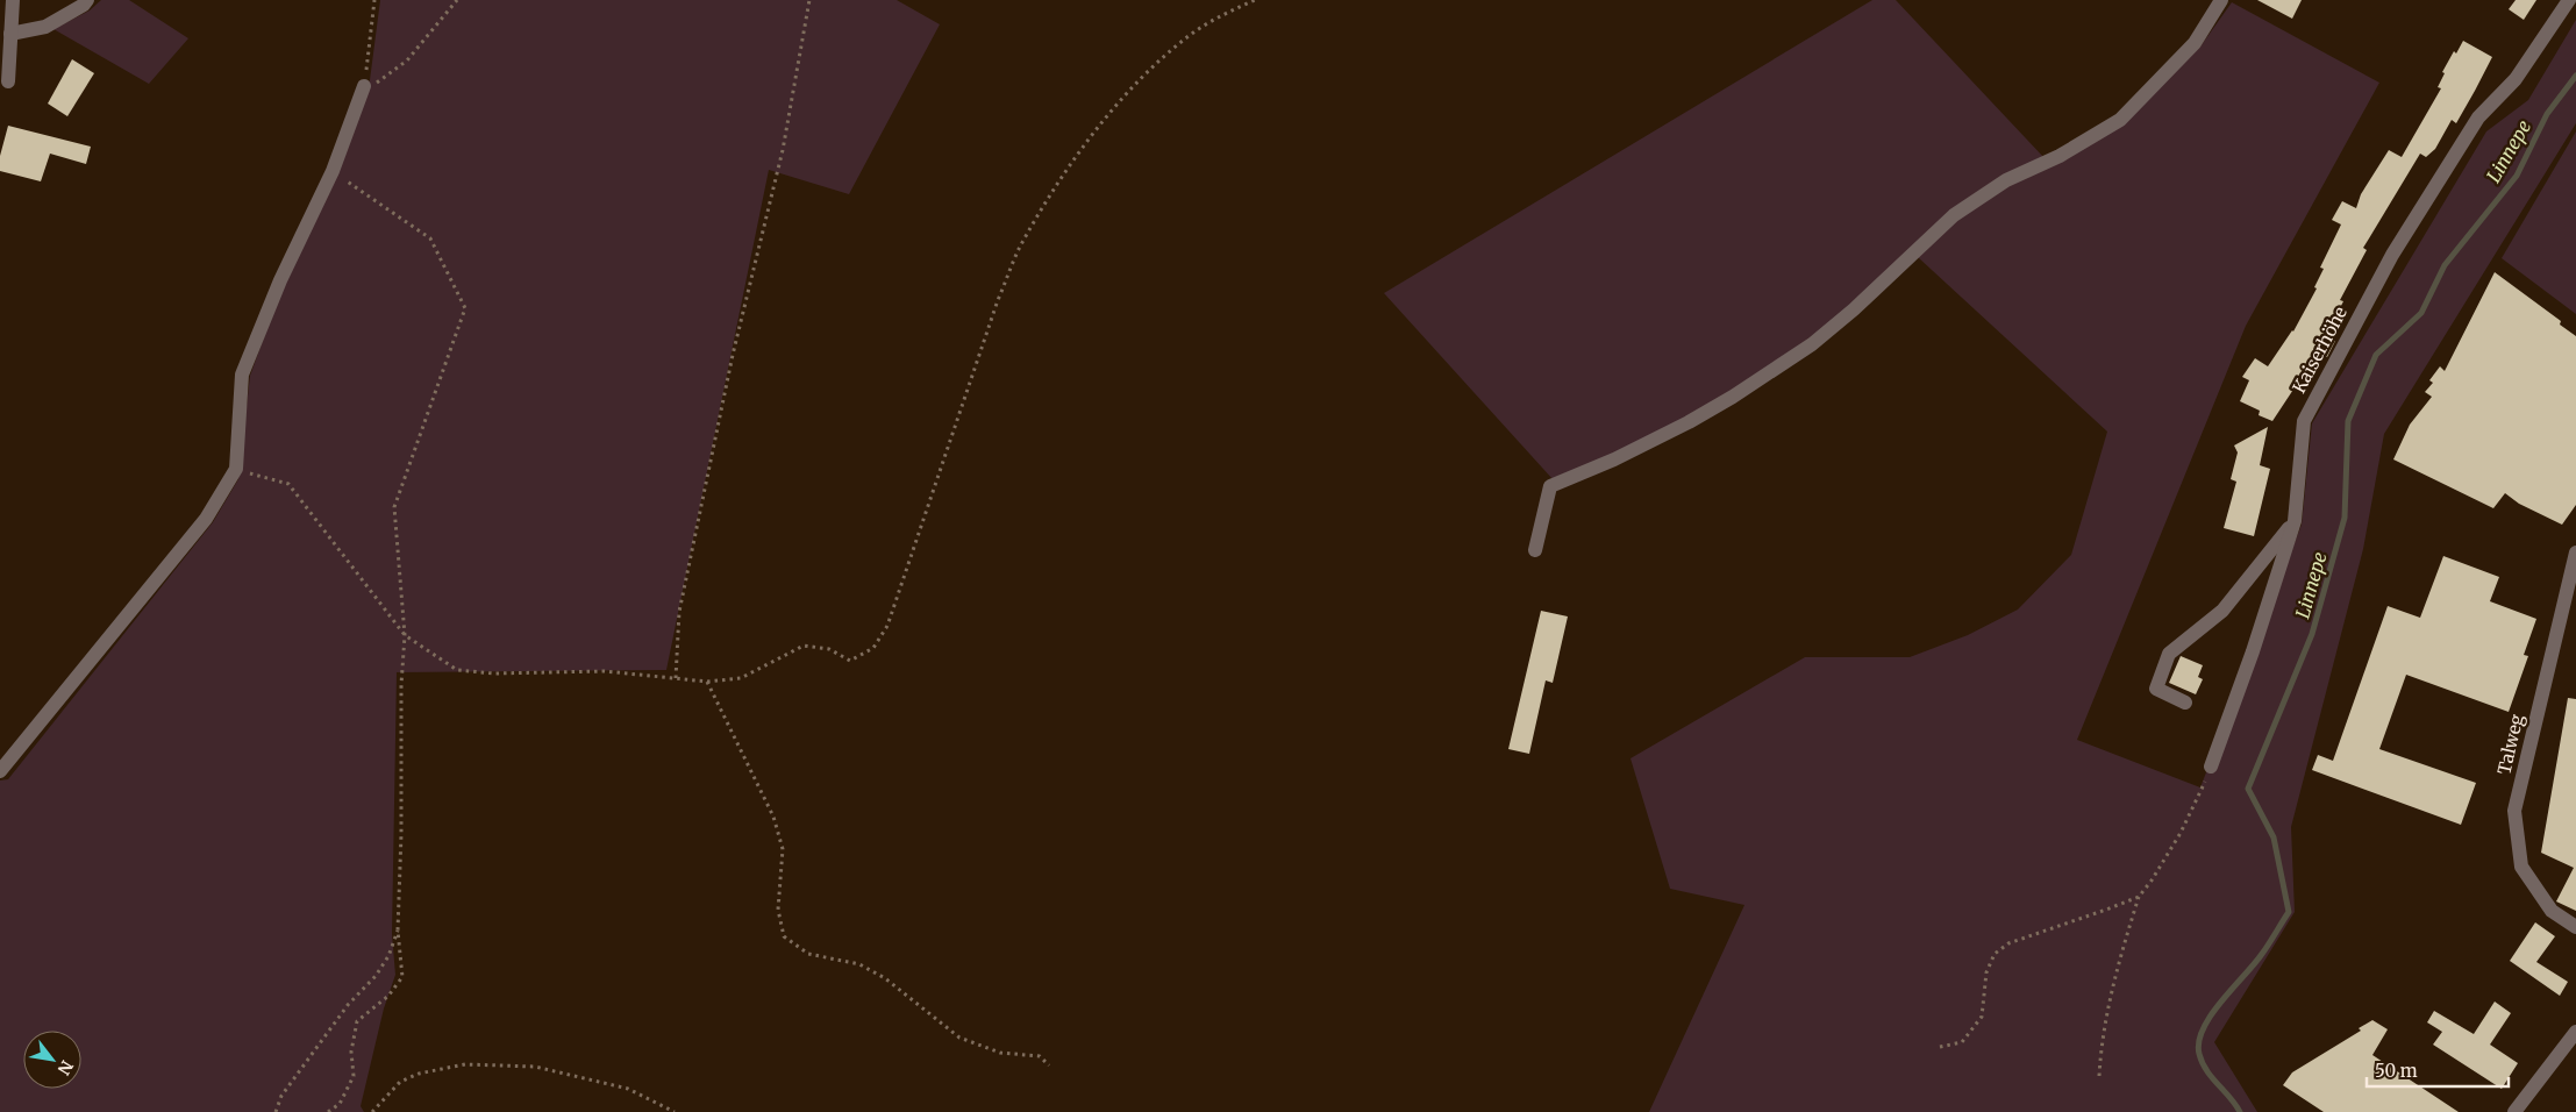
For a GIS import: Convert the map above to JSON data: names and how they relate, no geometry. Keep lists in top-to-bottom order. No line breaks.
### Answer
{"streets":{"street":["Kaiserhöhe","Talweg"]},"water":["Linnepe"],"scale_bar":"50 m","north":"bottom right"}
